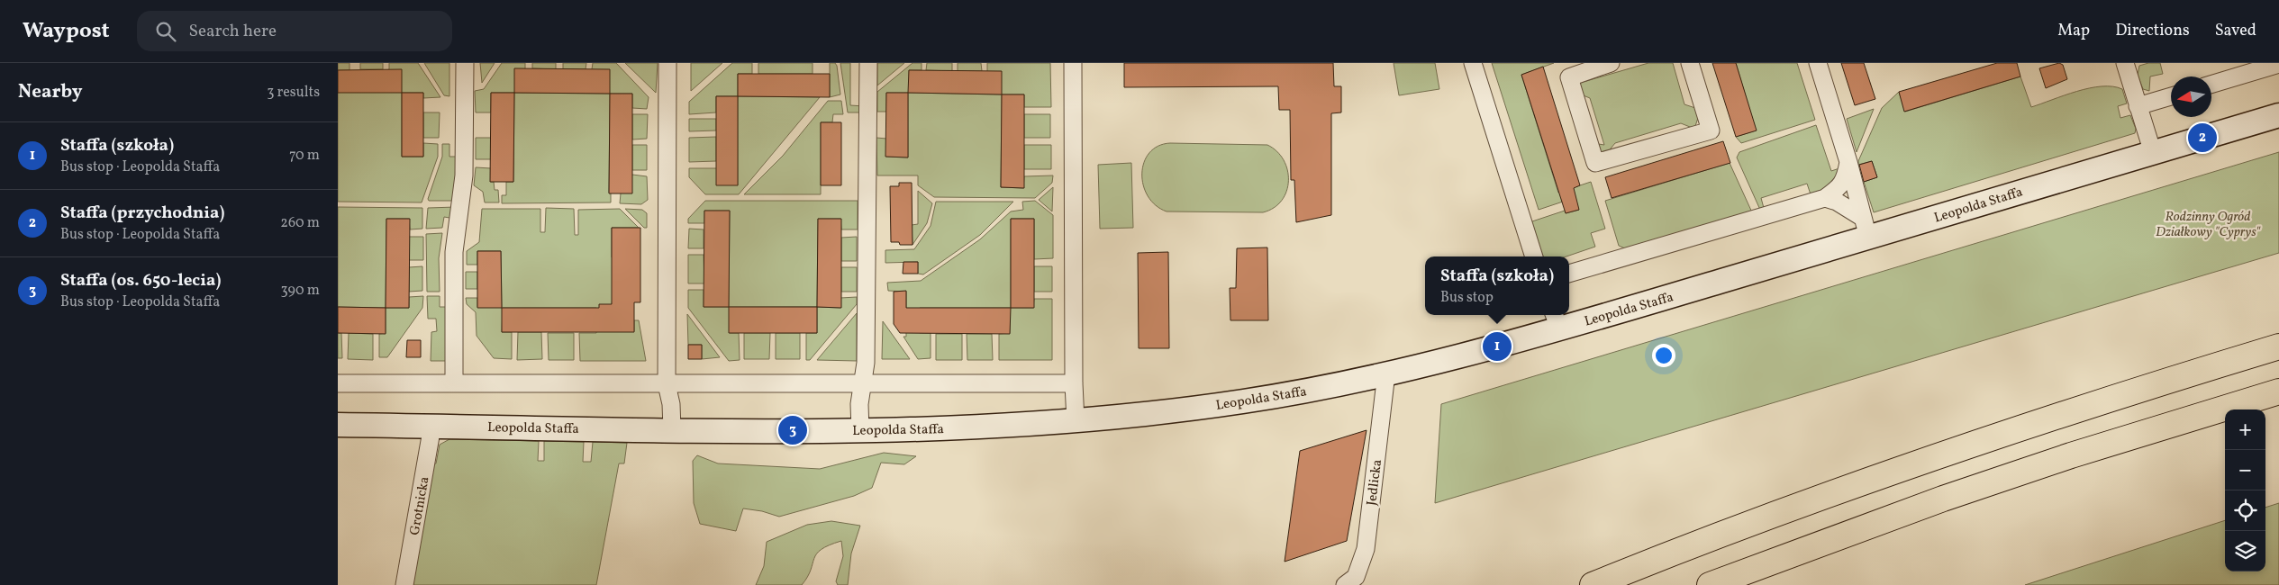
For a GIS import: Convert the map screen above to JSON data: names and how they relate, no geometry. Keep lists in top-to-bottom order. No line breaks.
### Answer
{"streets":{"street":["Leopolda Staffa","Jedlicka","Grotnicka"]},"crossings":[["Leopolda Staffa","Jedlicka"],["Leopolda Staffa","Grotnicka"]],"parks":["Rodzinny Ogród Działkowy \"Cyprys\""],"north":"left","page":{"header":"Waypost","search":"Search here","nav":["Map","Directions","Saved"],"heading":["Nearby","3 results"],"list":[{"mark":"1","name":"Staffa (szkoła)","note":"Bus stop · Leopolda Staffa","value":"70 m"},{"mark":"2","name":"Staffa (przychodnia)","note":"Bus stop · Leopolda Staffa","value":"260 m"},{"mark":"3","name":"Staffa (os. 650-lecia)","note":"Bus stop · Leopolda Staffa","value":"390 m"}],"pins":["2","1","3"],"popup":["Staffa (szkoła)","Bus stop"],"map_buttons":["+","−"]}}
